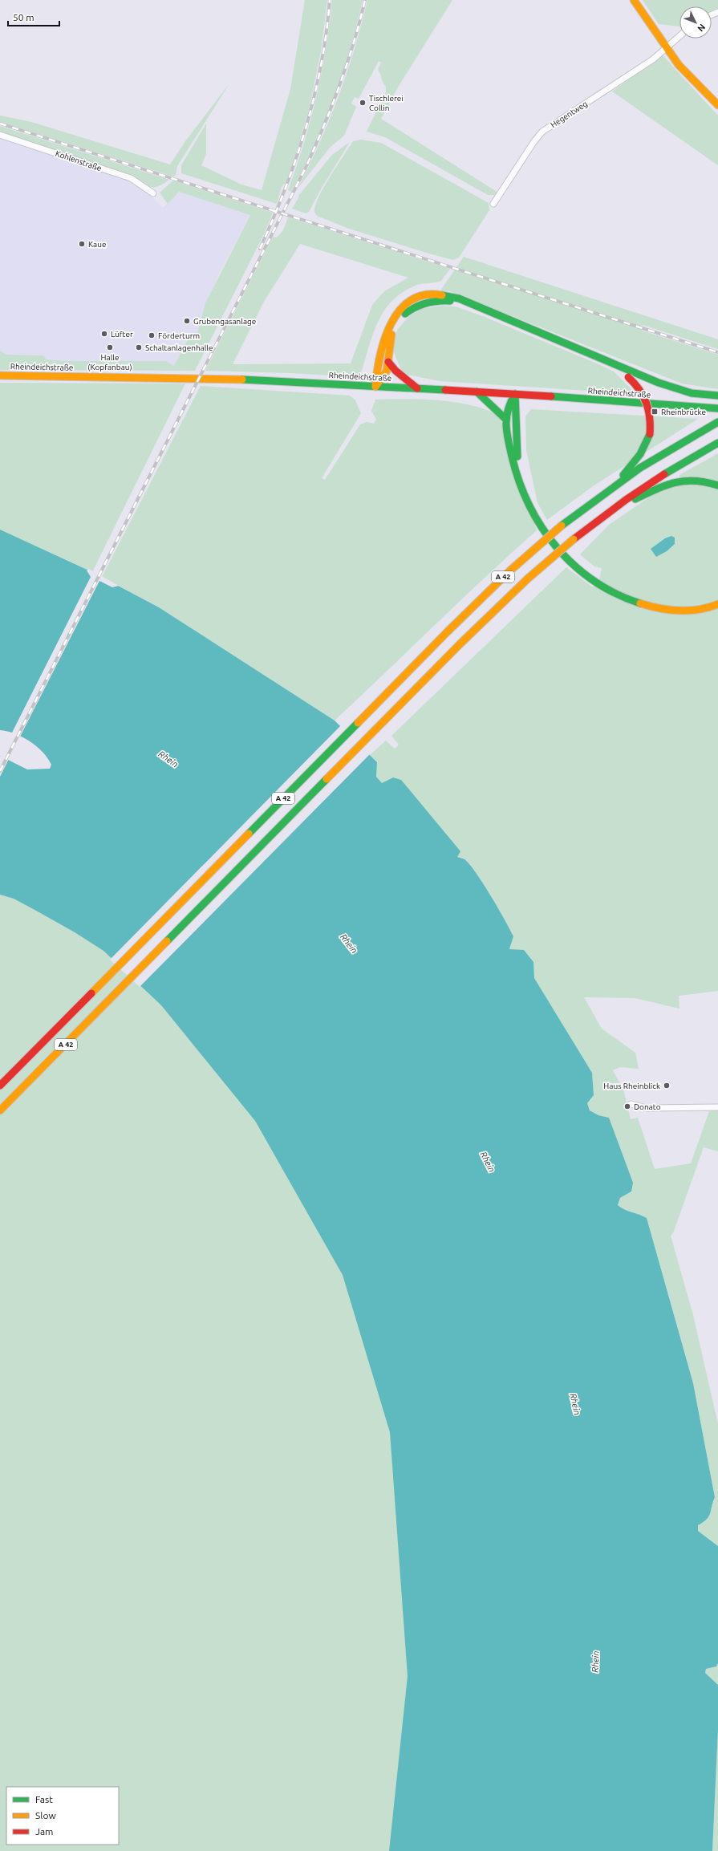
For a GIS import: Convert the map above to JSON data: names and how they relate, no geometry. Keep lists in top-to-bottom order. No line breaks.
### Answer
{"streets":{"main road":["Rheindeichstraße","A 42"],"street":["Hegentweg","Kohlenstraße"]},"water":["Rhein"],"places":{"other":["Tischlerei Collin","Kaue","Grubengasanlage","Lüfter","Förderturm","Halle (Kopfanbau)","Schaltanlagenhalle","Haus Rheinblick","Donato"],"transit":["Rheinbrücke"]},"legend":["Fast","Slow","Jam"],"scale_bar":"50 m","north":"bottom right"}
